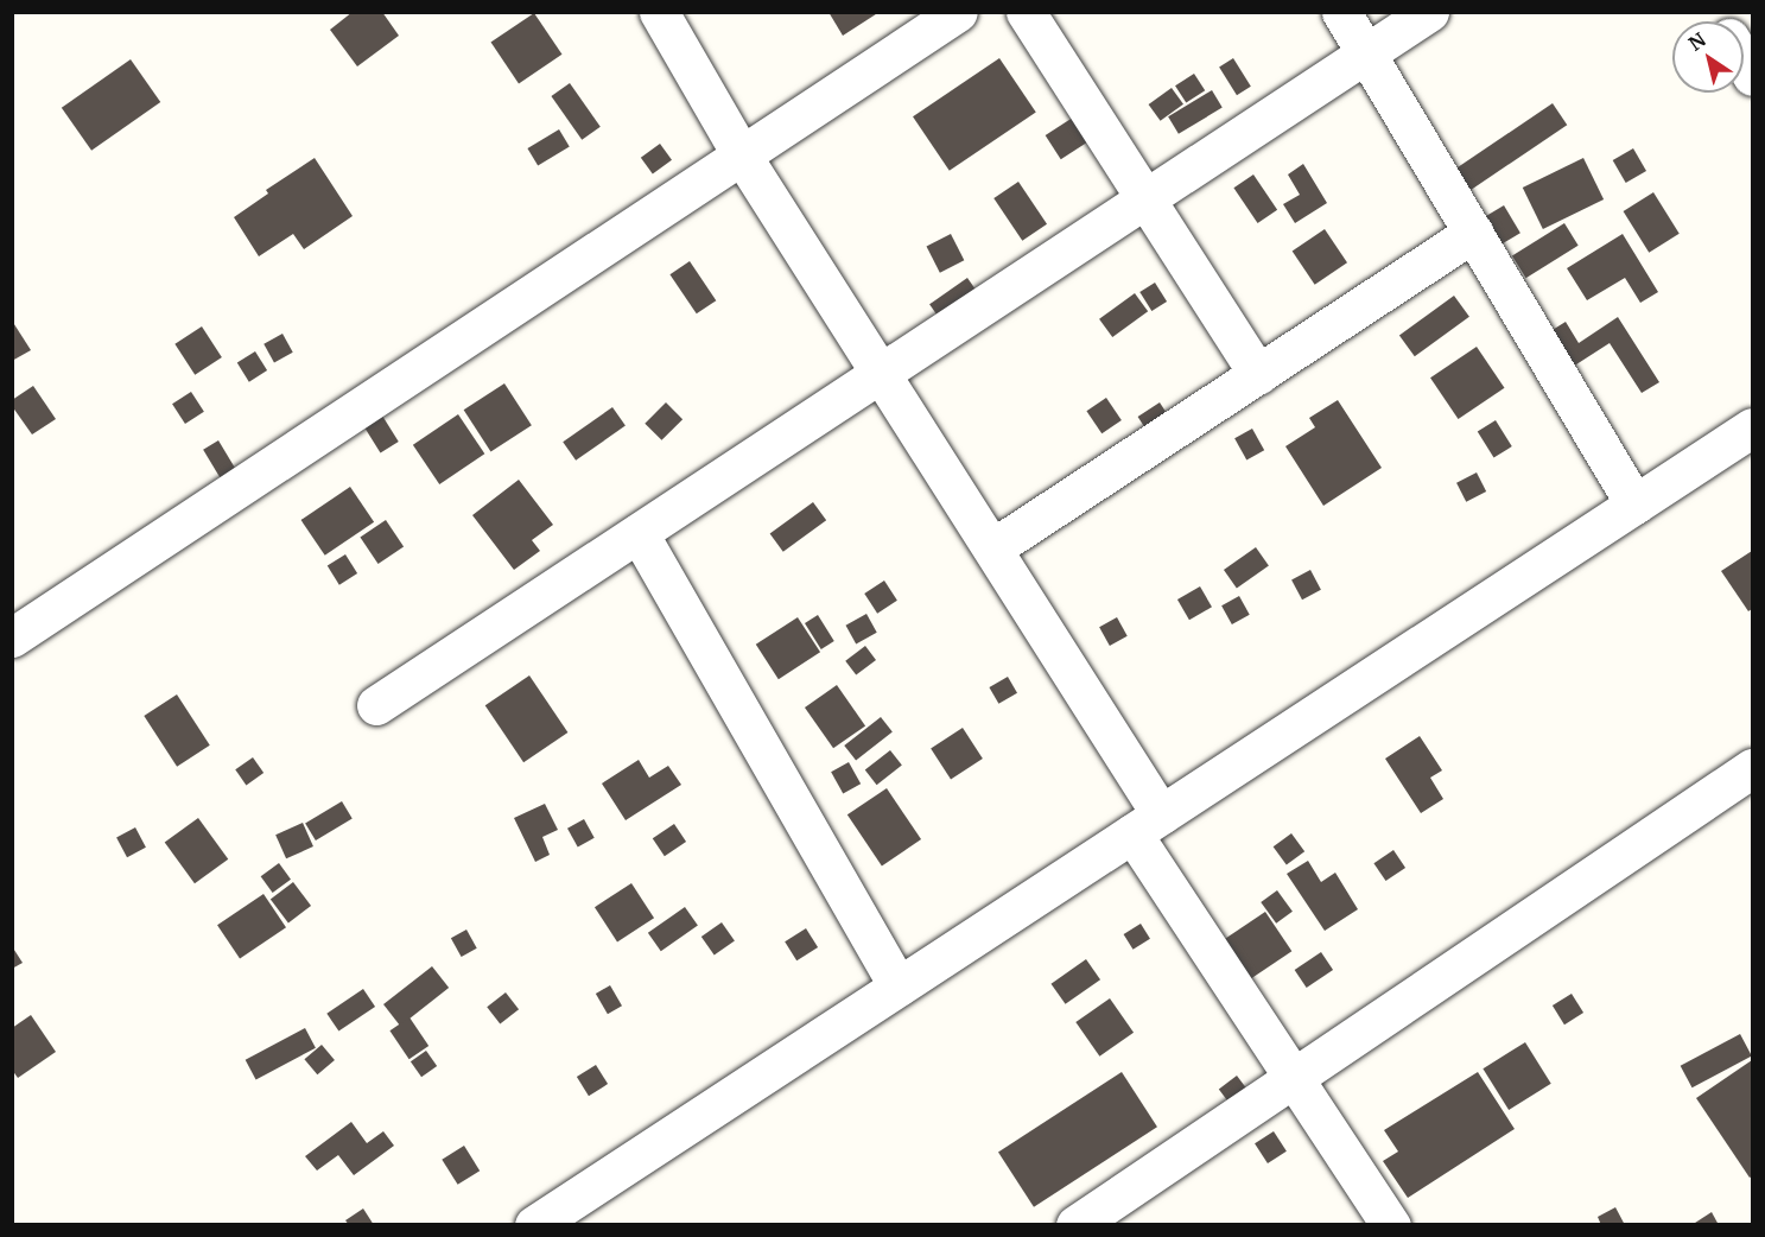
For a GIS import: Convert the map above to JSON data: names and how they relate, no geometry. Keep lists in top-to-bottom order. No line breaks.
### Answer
{"north":"top left"}
